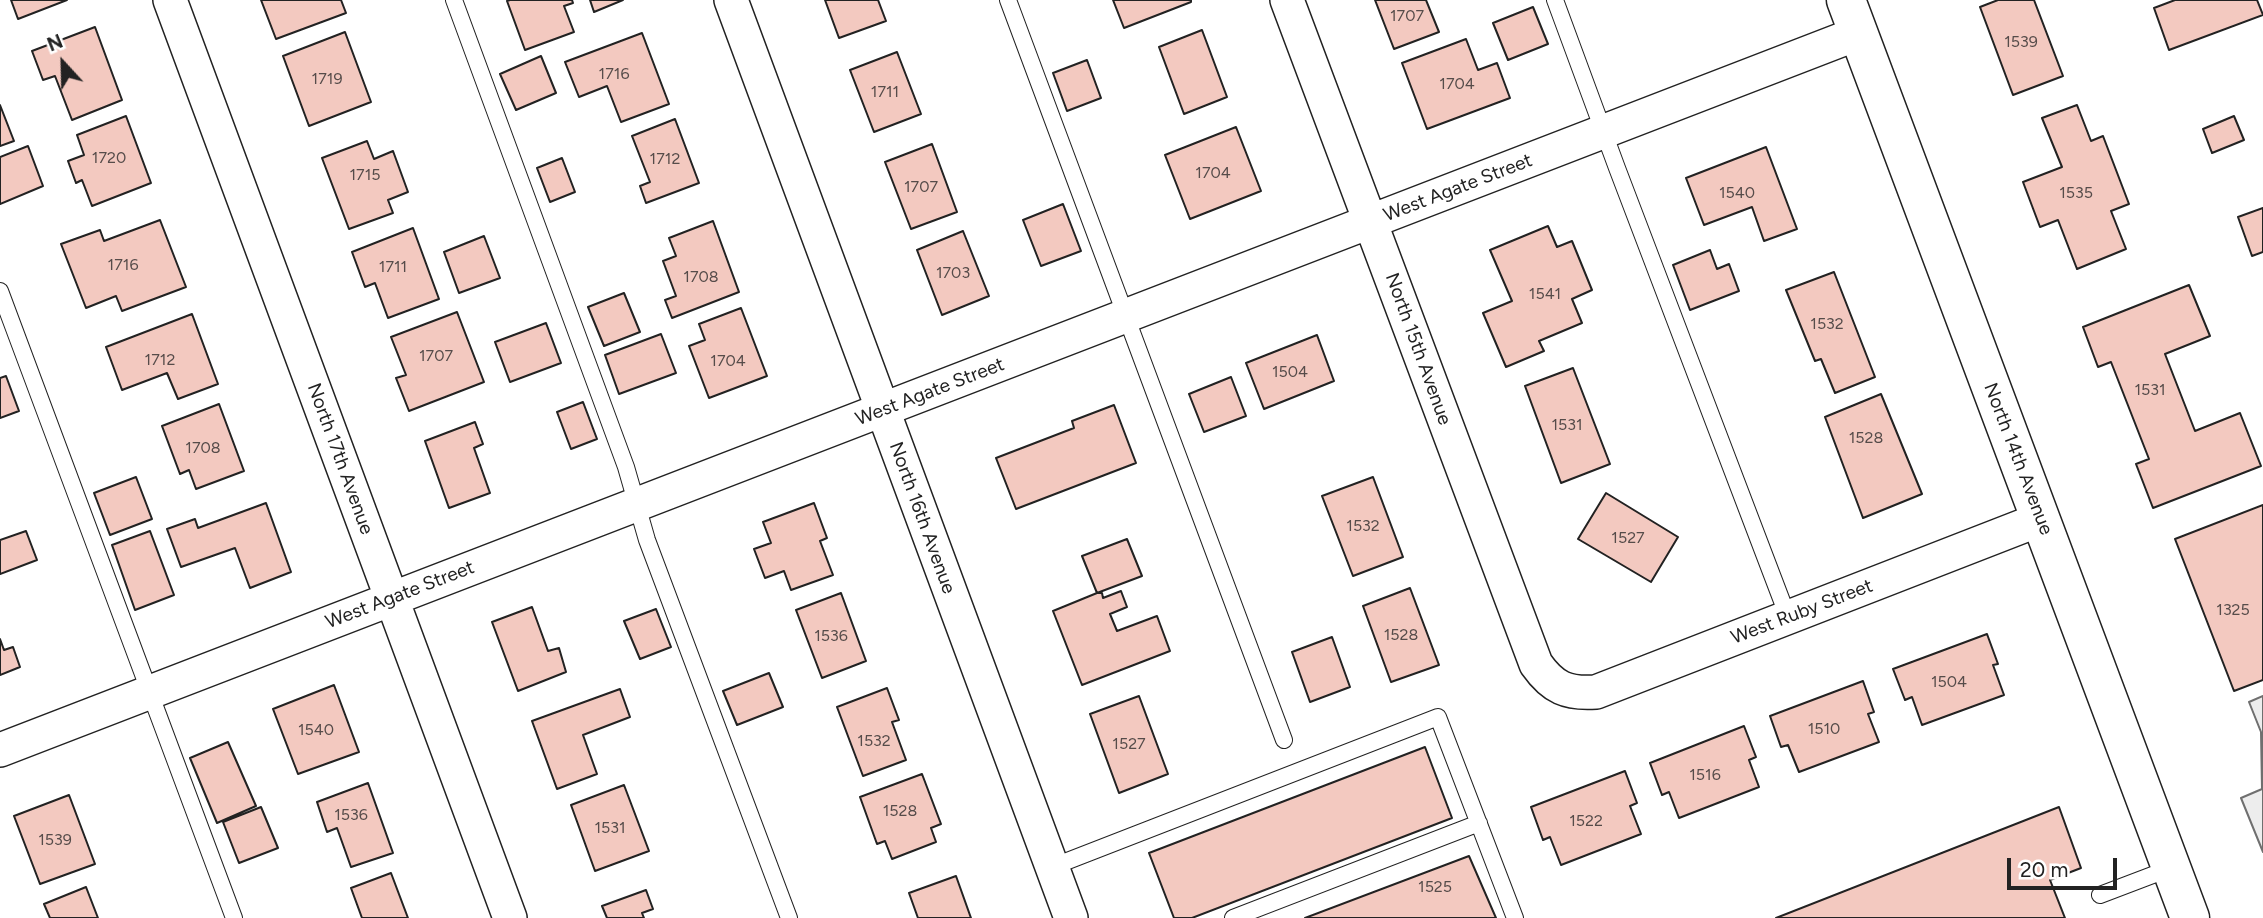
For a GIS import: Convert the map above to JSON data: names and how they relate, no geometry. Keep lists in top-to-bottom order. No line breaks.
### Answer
{"streets":{"street":["West Agate Street","North 15th Avenue","North 17th Avenue","North 14th Avenue","North 16th Avenue","West Ruby Street"]},"crossings":[["West Agate Street","North 15th Avenue"],["West Agate Street","North 17th Avenue"],["West Agate Street","North 14th Avenue"],["West Agate Street","North 16th Avenue"],["North 15th Avenue","West Ruby Street"],["North 14th Avenue","West Ruby Street"]],"house_numbers":["1707","1539","1716","1719","1704","1711","1720","1712","1704","1715","1707","1540","1535","1716","1711","1703","1708","1541","1532","1707","1712","1704","1504","1531","1531","1528","1708","1532","1527","1325","1528","1536","1504","1510","1540","1532","1527","1516","1528","1536","1522","1531","1539","1525"],"scale_bar":"20 m","north":"top"}
